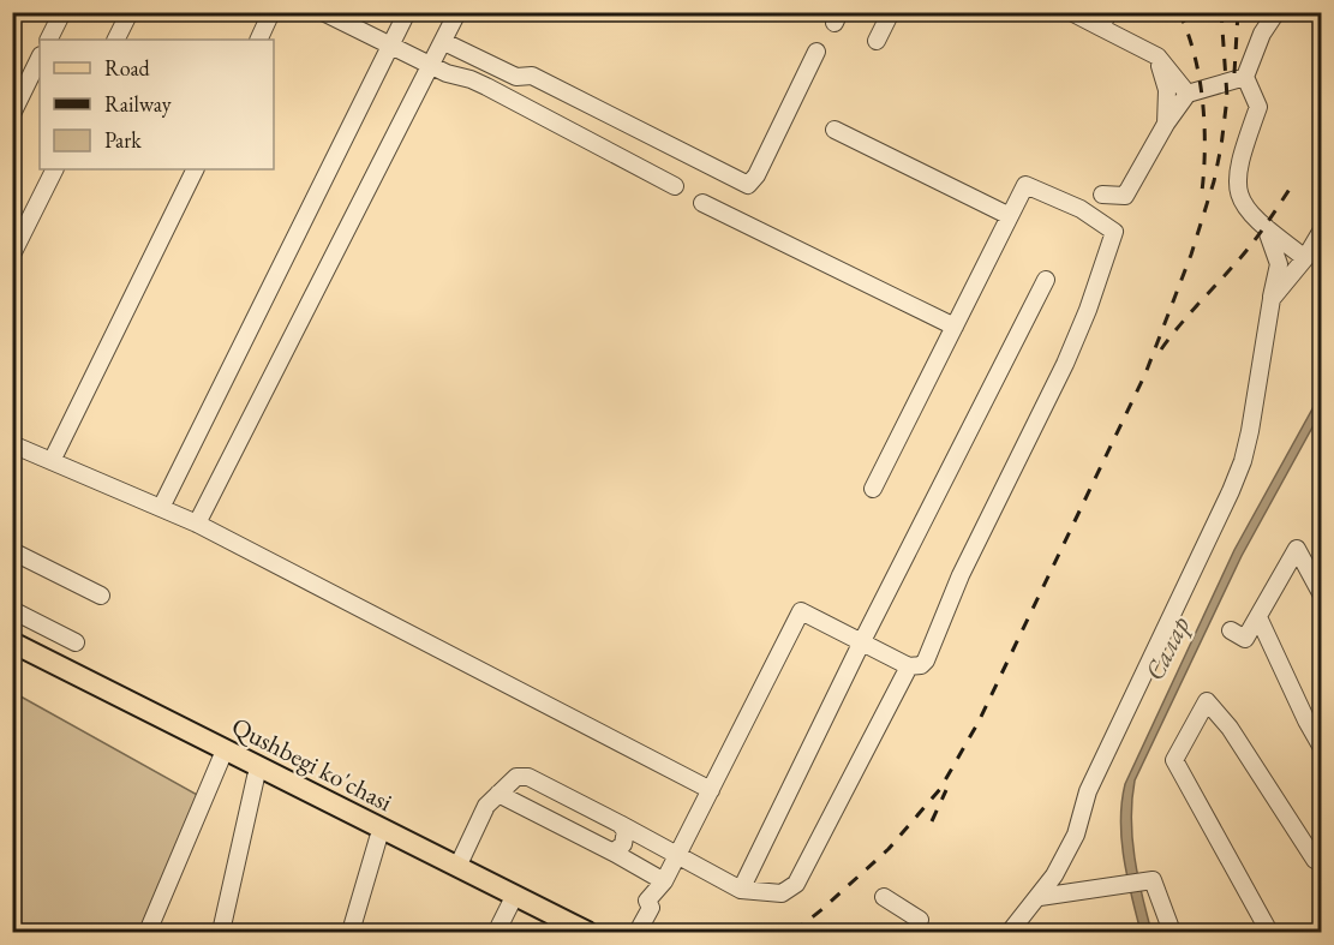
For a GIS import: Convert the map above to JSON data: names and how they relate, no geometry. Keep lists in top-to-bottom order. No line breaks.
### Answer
{"streets":{"main road":["Qushbegi ko'chasi"]},"water":["Салар"],"legend":["Road","Railway","Park"]}
